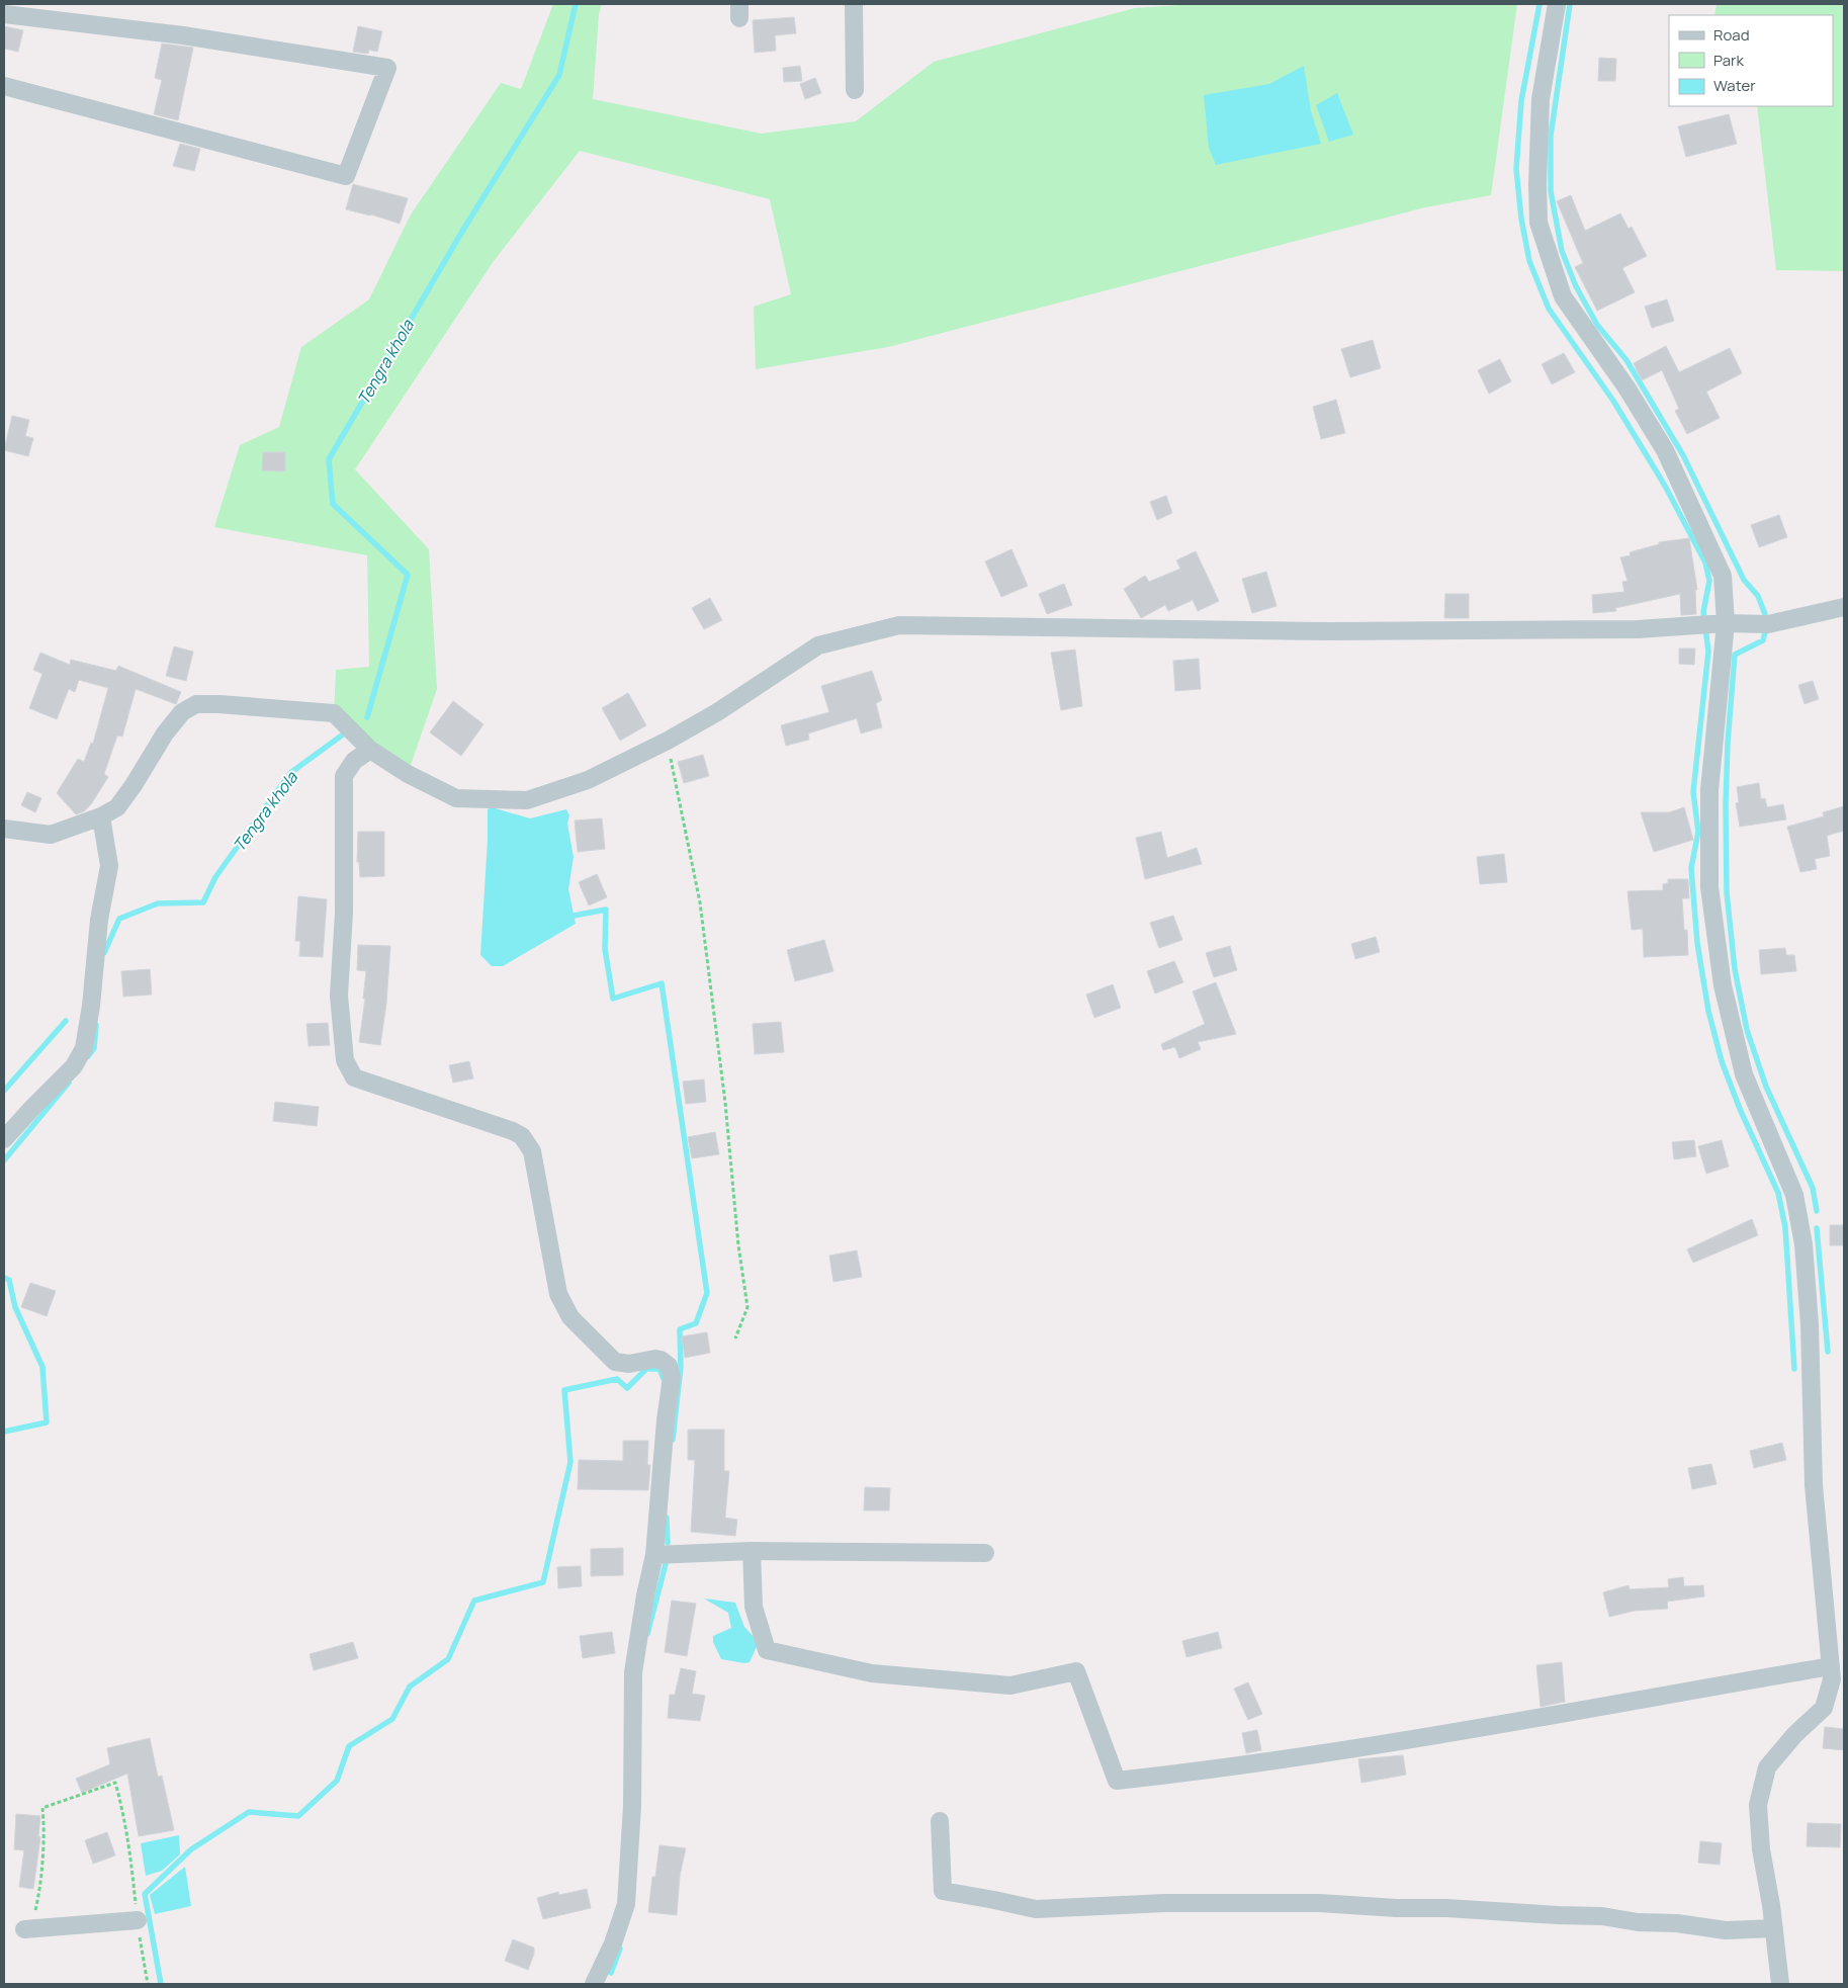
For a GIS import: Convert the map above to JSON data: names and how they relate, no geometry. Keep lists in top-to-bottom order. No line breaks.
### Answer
{"water":["Tengra khola"],"legend":["Road","Park","Water"]}
